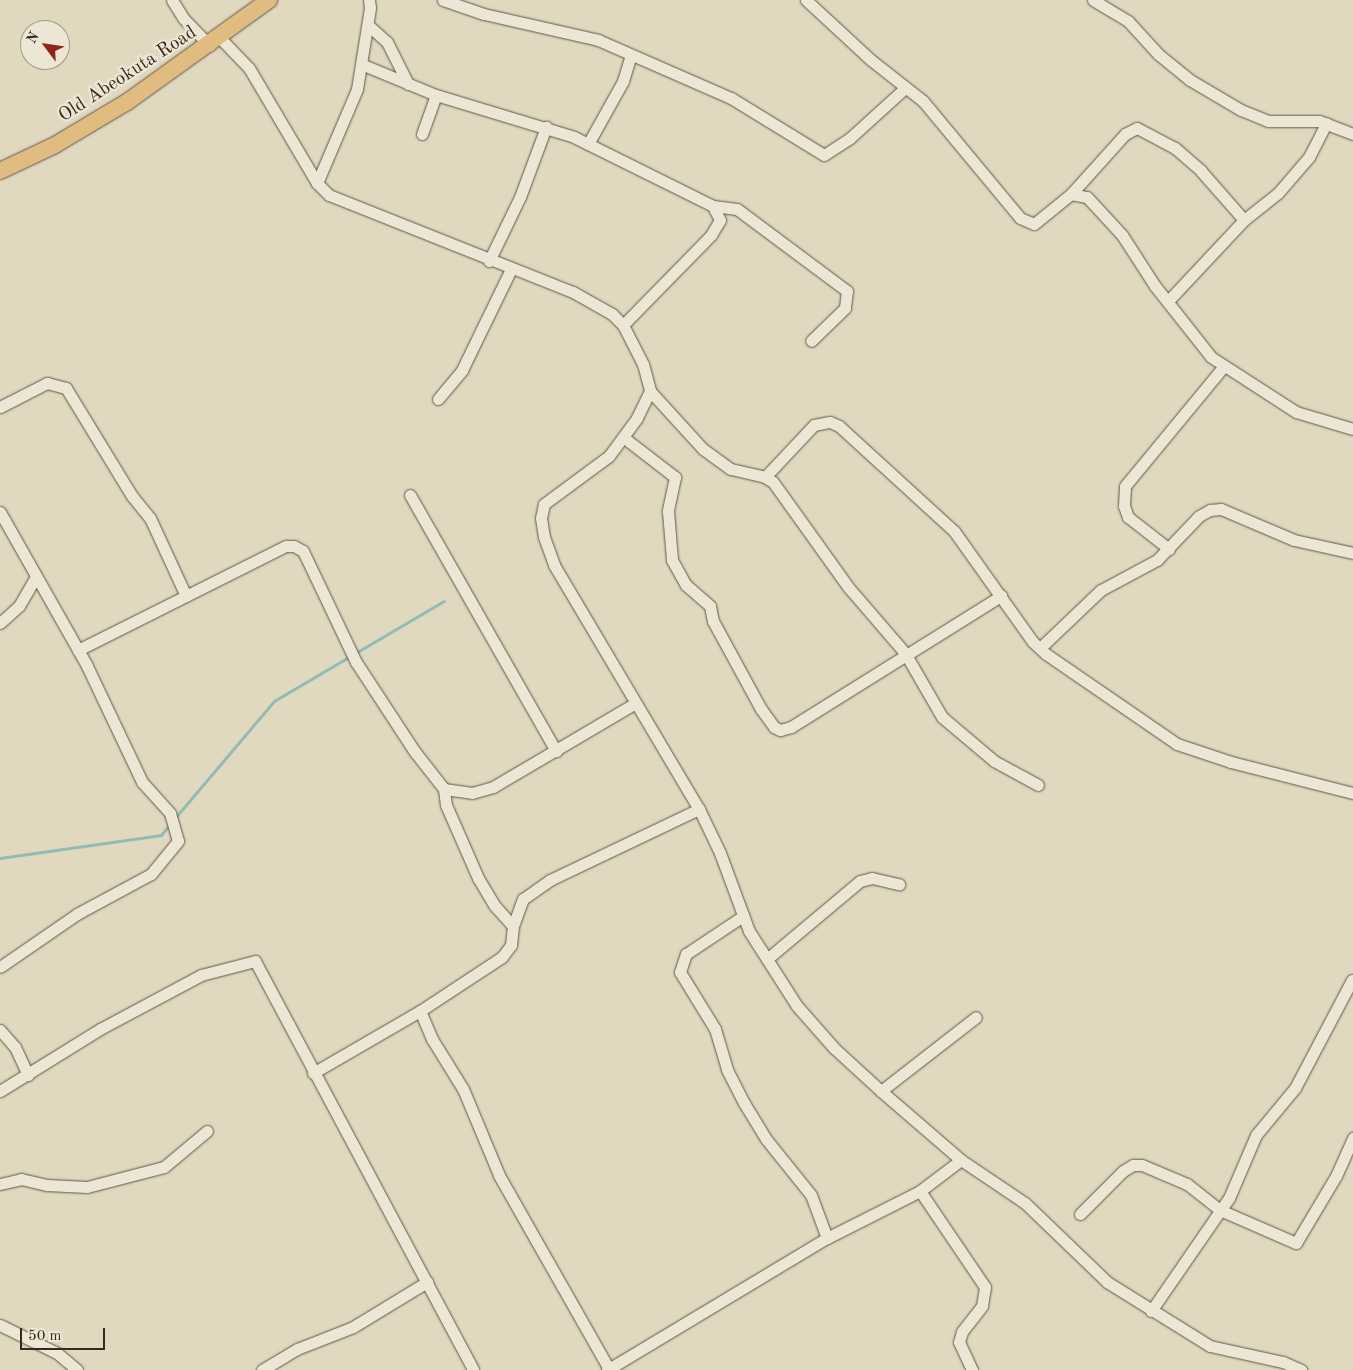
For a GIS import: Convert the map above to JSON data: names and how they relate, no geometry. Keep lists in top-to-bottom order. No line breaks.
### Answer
{"streets":{"highway":["Old Abeokuta Road"]},"scale_bar":"50 m","north":"top left"}
